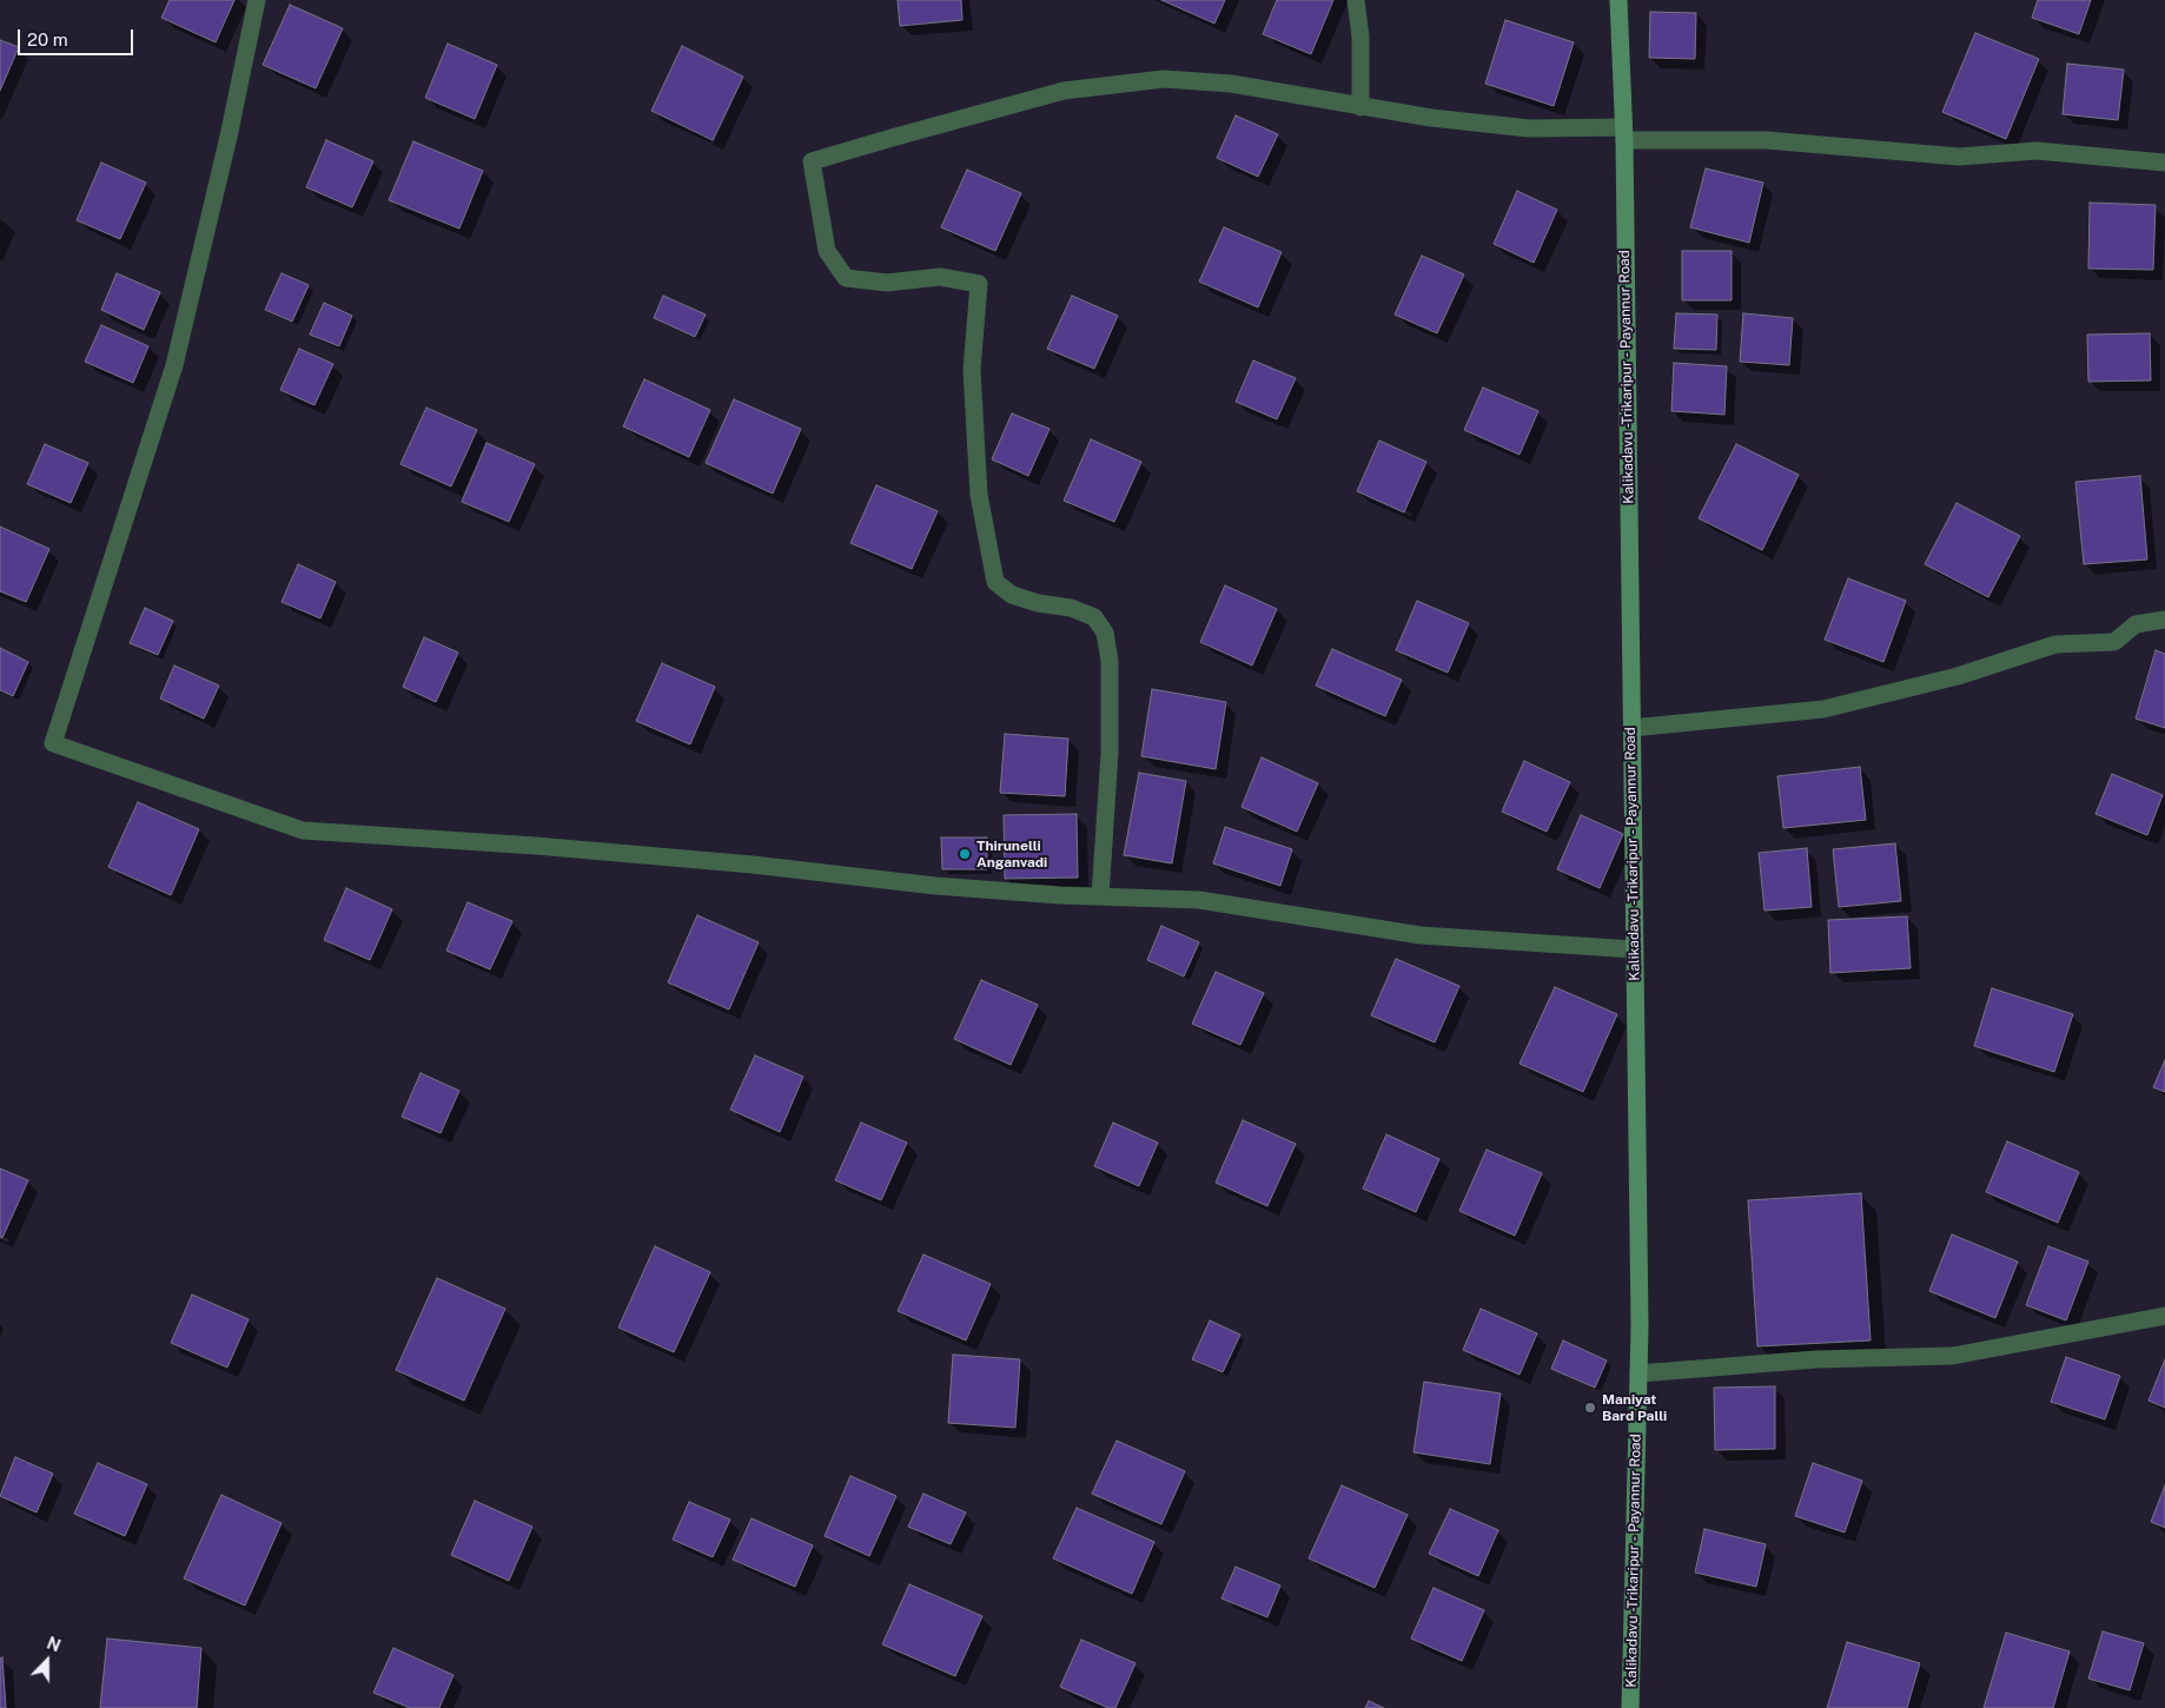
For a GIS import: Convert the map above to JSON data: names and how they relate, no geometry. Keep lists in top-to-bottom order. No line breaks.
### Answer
{"streets":{"main road":["Kalikadavu -Trikaripur - Payannur Road"]},"places":["Thirunelli Anganvadi","Maniyat Bard Palli"],"scale_bar":"20 m","north":"top"}
